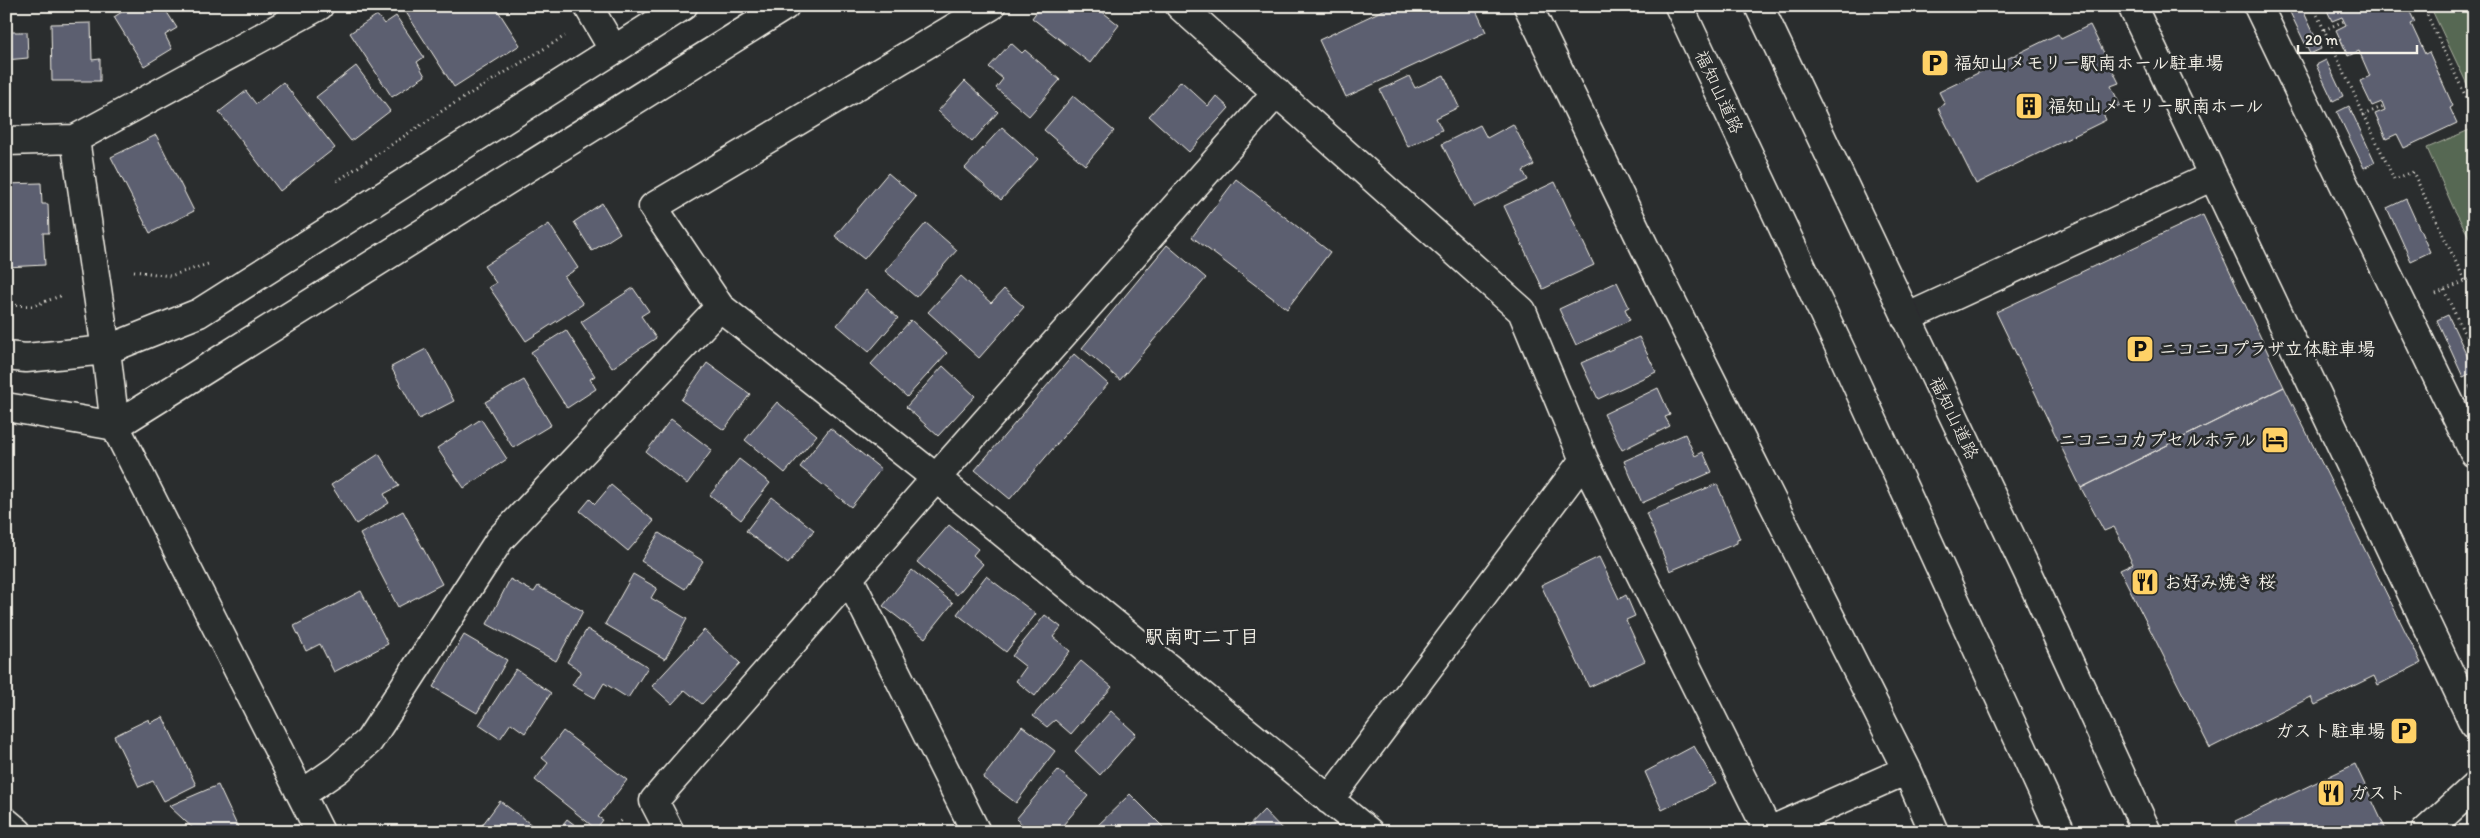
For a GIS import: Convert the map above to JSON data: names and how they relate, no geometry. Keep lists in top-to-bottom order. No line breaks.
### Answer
{"streets":{"main road":["福知山道路"]},"districts":["駅南町二丁目"],"places":{"parking":["福知山メモリー駅南ホール駐車場","ニコニコプラザ立体駐車場","ガスト駐車場"],"building":["福知山メモリー駅南ホール"],"hotel":["ニコニコカプセルホテル"],"restaurant":["お好み焼き 桜","ガスト"]},"scale_bar":"20 m"}
